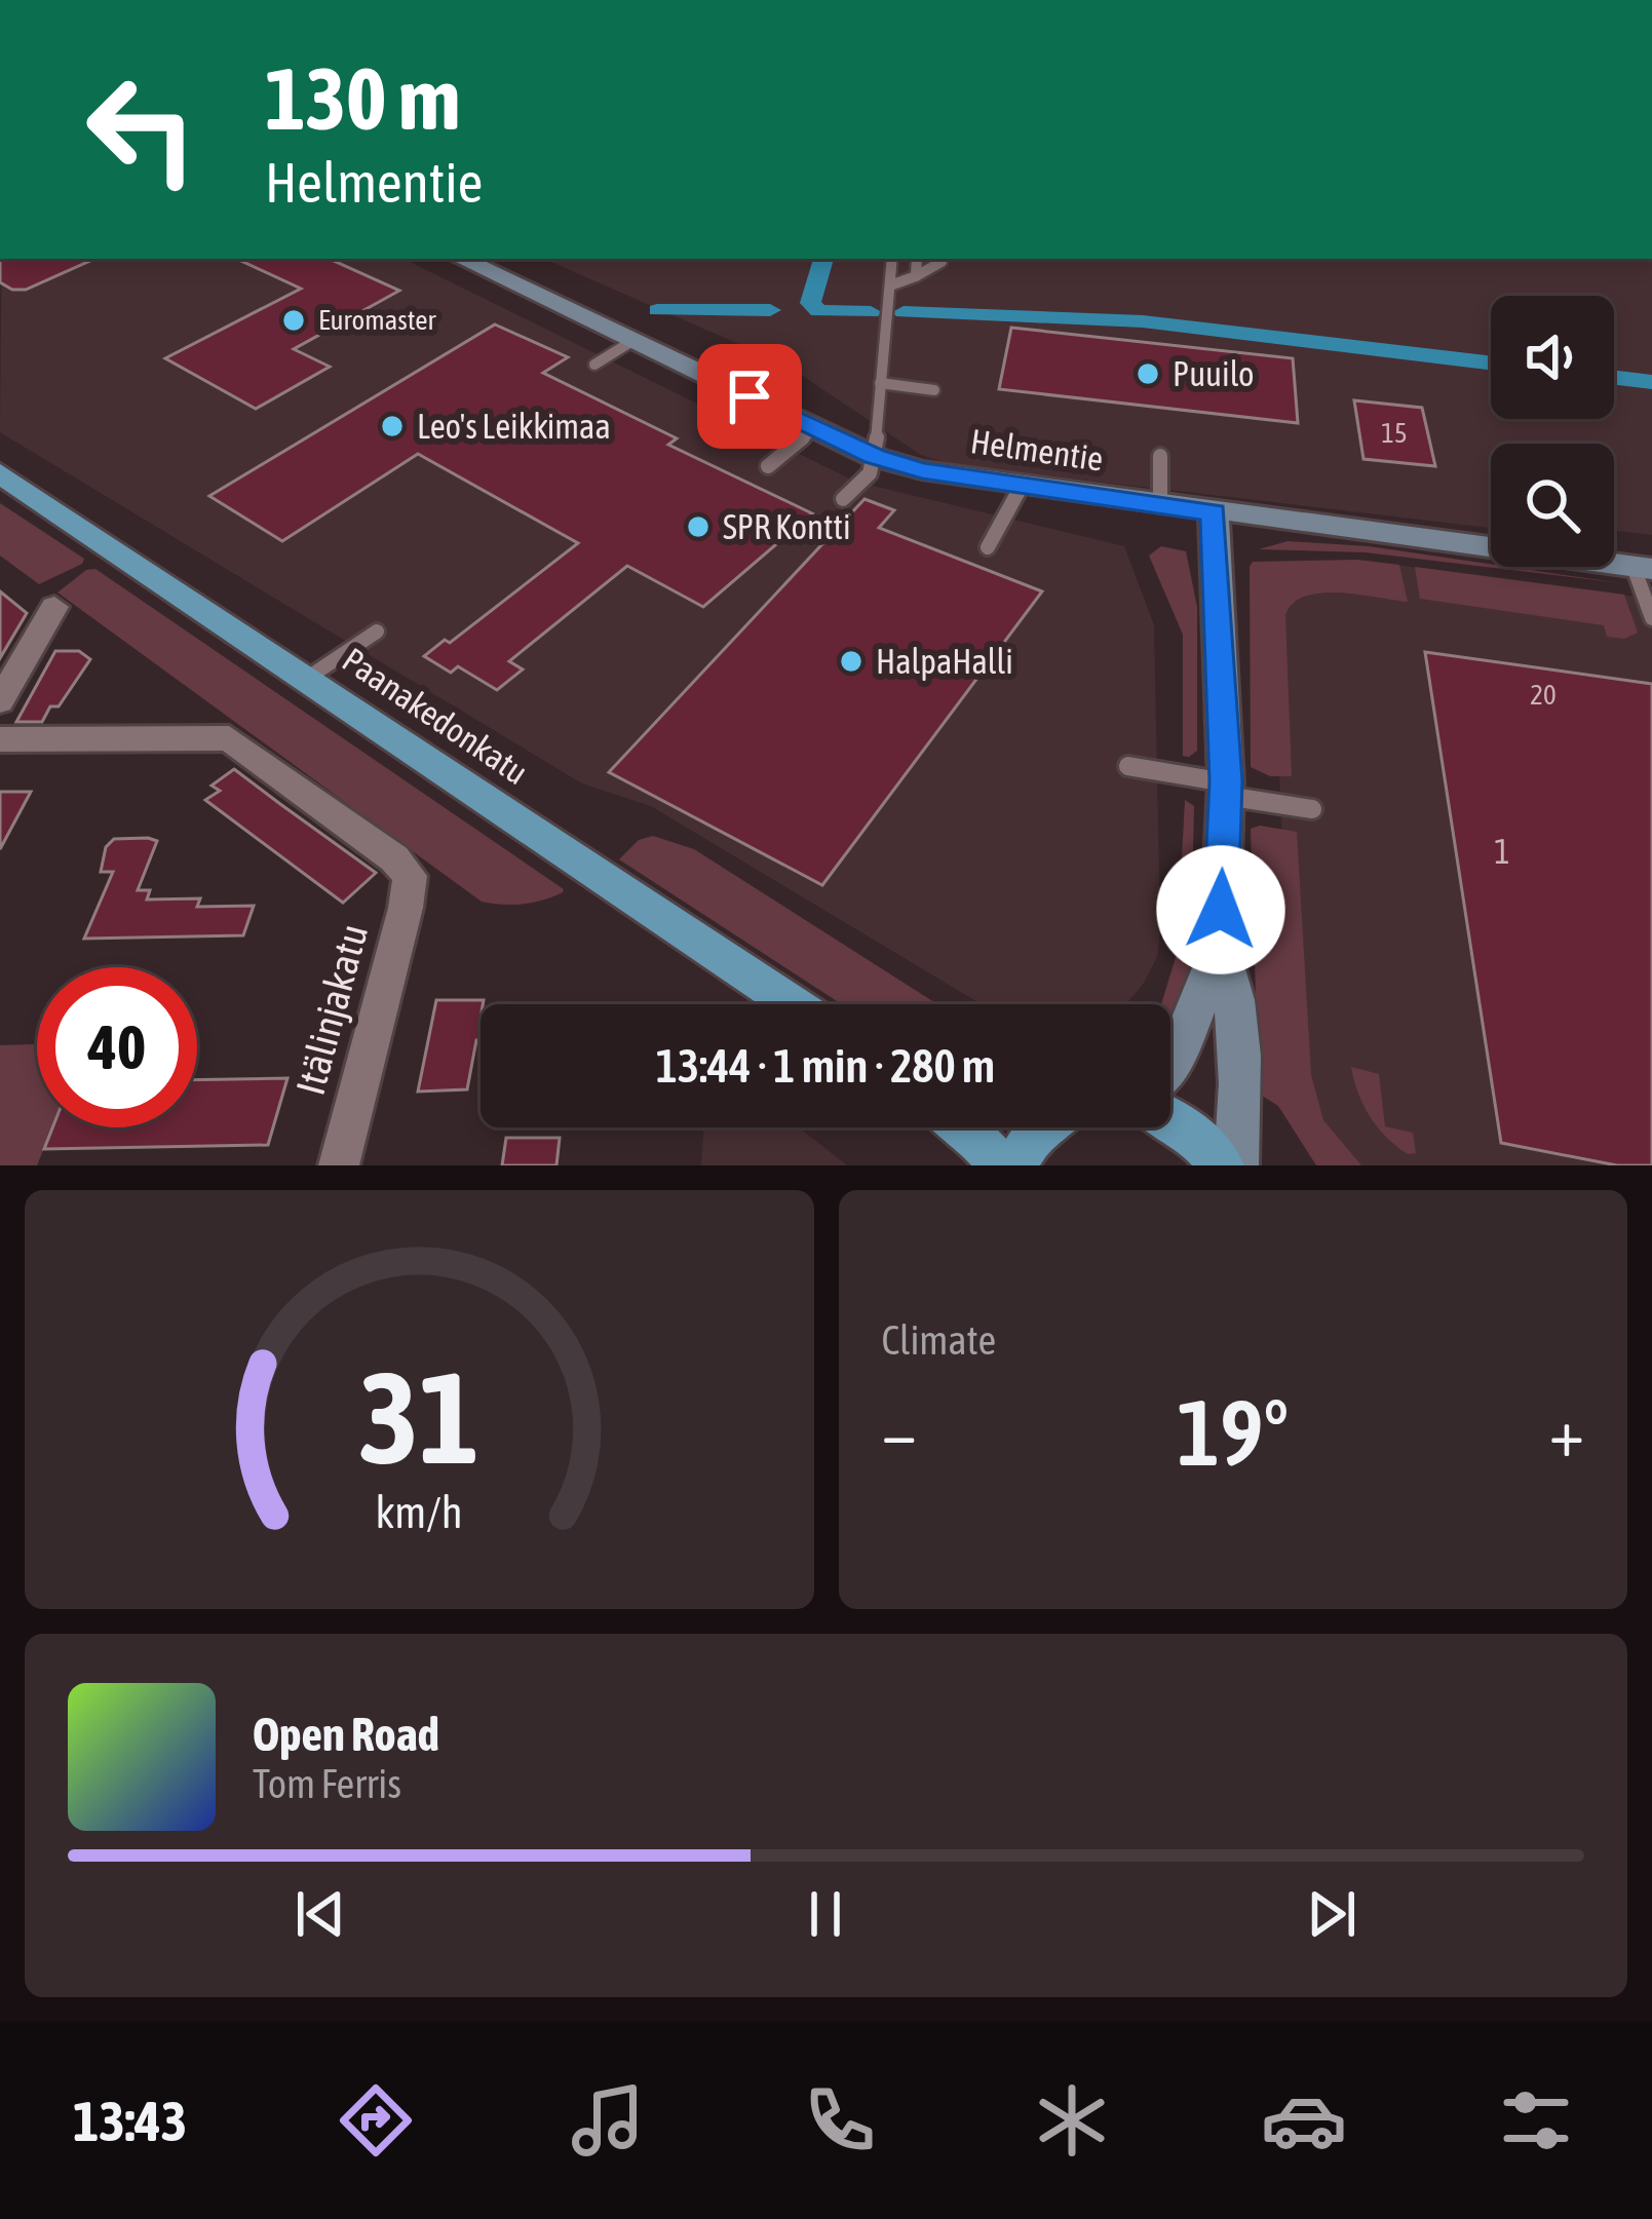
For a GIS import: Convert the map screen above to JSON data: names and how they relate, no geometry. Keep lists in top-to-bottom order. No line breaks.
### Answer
{"streets":{"main road":["Paanakedonkatu"],"street":["Helmentie","Itälinjakatu"]},"places":["Euromaster","Puuilo","Leo's Leikkimaa","SPR Kontti","HalpaHalli"],"house_numbers":["15","20","1"],"page":{"turn":["130 m","Helmentie"],"limit":"40","trip":"13:44 · 1 min · 280 m","tile":"Climate","heat":["−","19°","+"],"song":["Open Road","Tom Ferris"],"tabs":"13:43","gauge":["31","km/h"]}}
